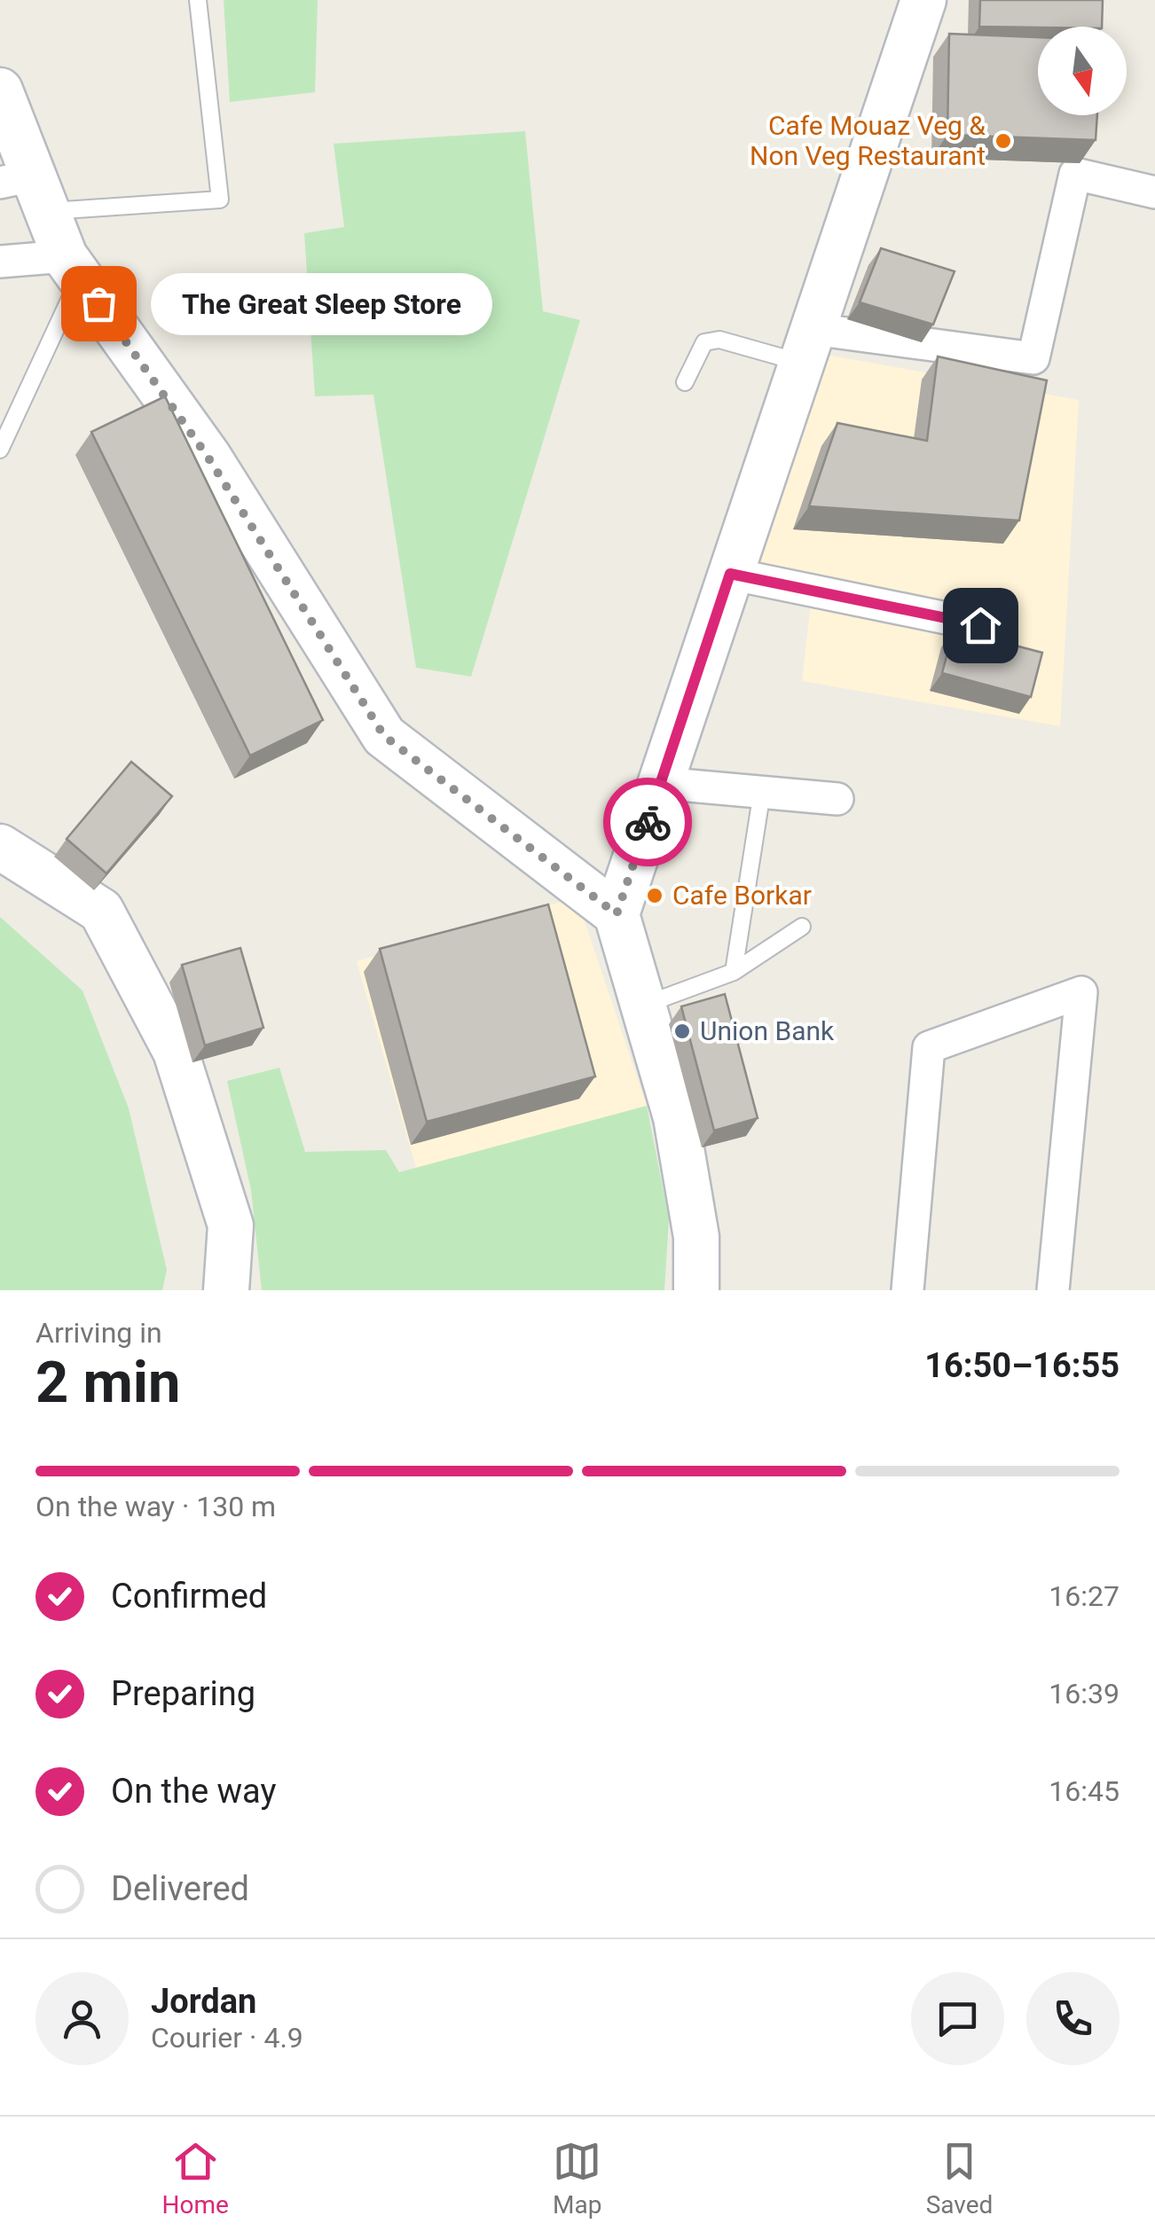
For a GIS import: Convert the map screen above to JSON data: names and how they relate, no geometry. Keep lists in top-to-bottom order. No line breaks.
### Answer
{"places":["Cafe Mouaz Veg & Non Veg Restaurant","The Great Sleep Store","Cafe Borkar","Union Bank"],"north":"bottom","page":{"bubble":"The Great Sleep Store","heading":["2 min","Arriving in","16:50–16:55"],"panel":["Jordan","Courier · 4.9"],"bar":"On the way · 130 m","list":[["Confirmed","16:27"],["Preparing","16:39"],["On the way","16:45"],"Delivered"],"tabs":["Home","Map","Saved"]}}
